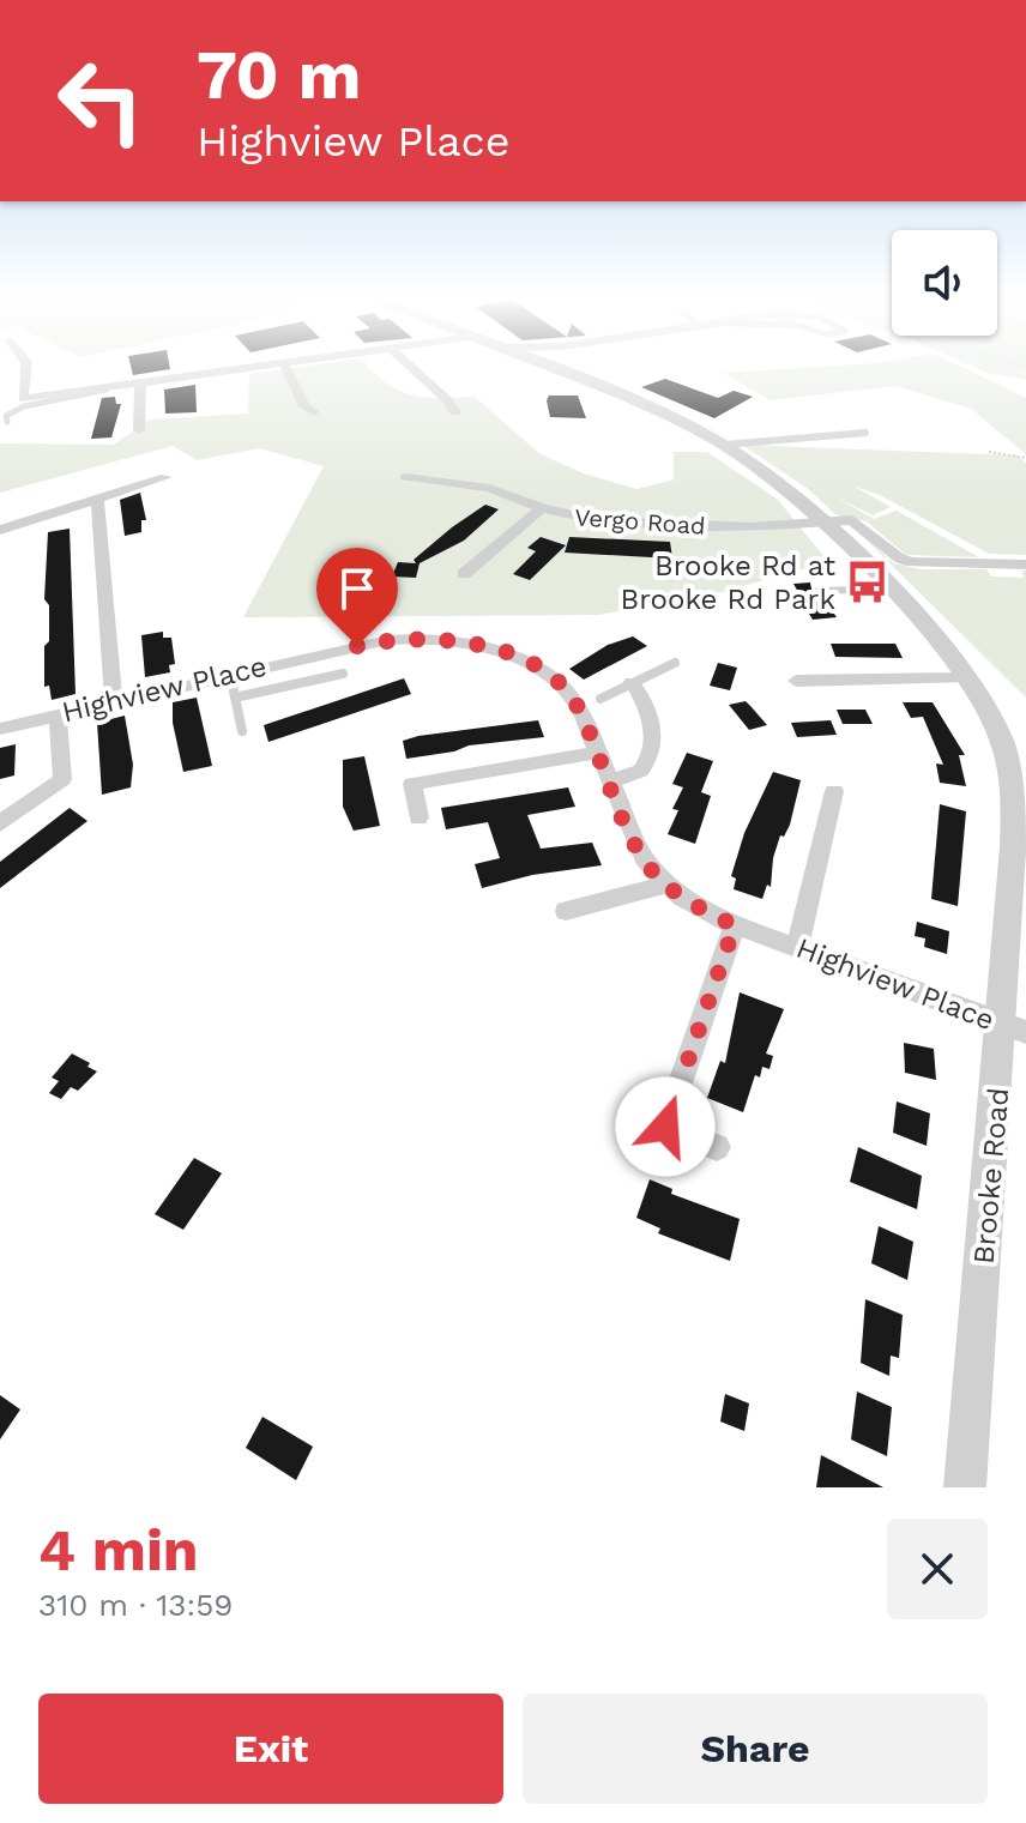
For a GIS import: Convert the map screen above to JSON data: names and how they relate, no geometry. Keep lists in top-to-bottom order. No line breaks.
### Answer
{"streets":{"street":["Vergo Road","Highview Place","Brooke Road"]},"crossings":[["Vergo Road","Brooke Road"],["Highview Place","Brooke Road"]],"places":{"bus stop":["Brooke Rd at Brooke Rd Park"]},"page":{"turn":["70 m","Highview Place"],"heading":["4 min","310 m · 13:59"],"buttons":["Exit","Share"]}}
